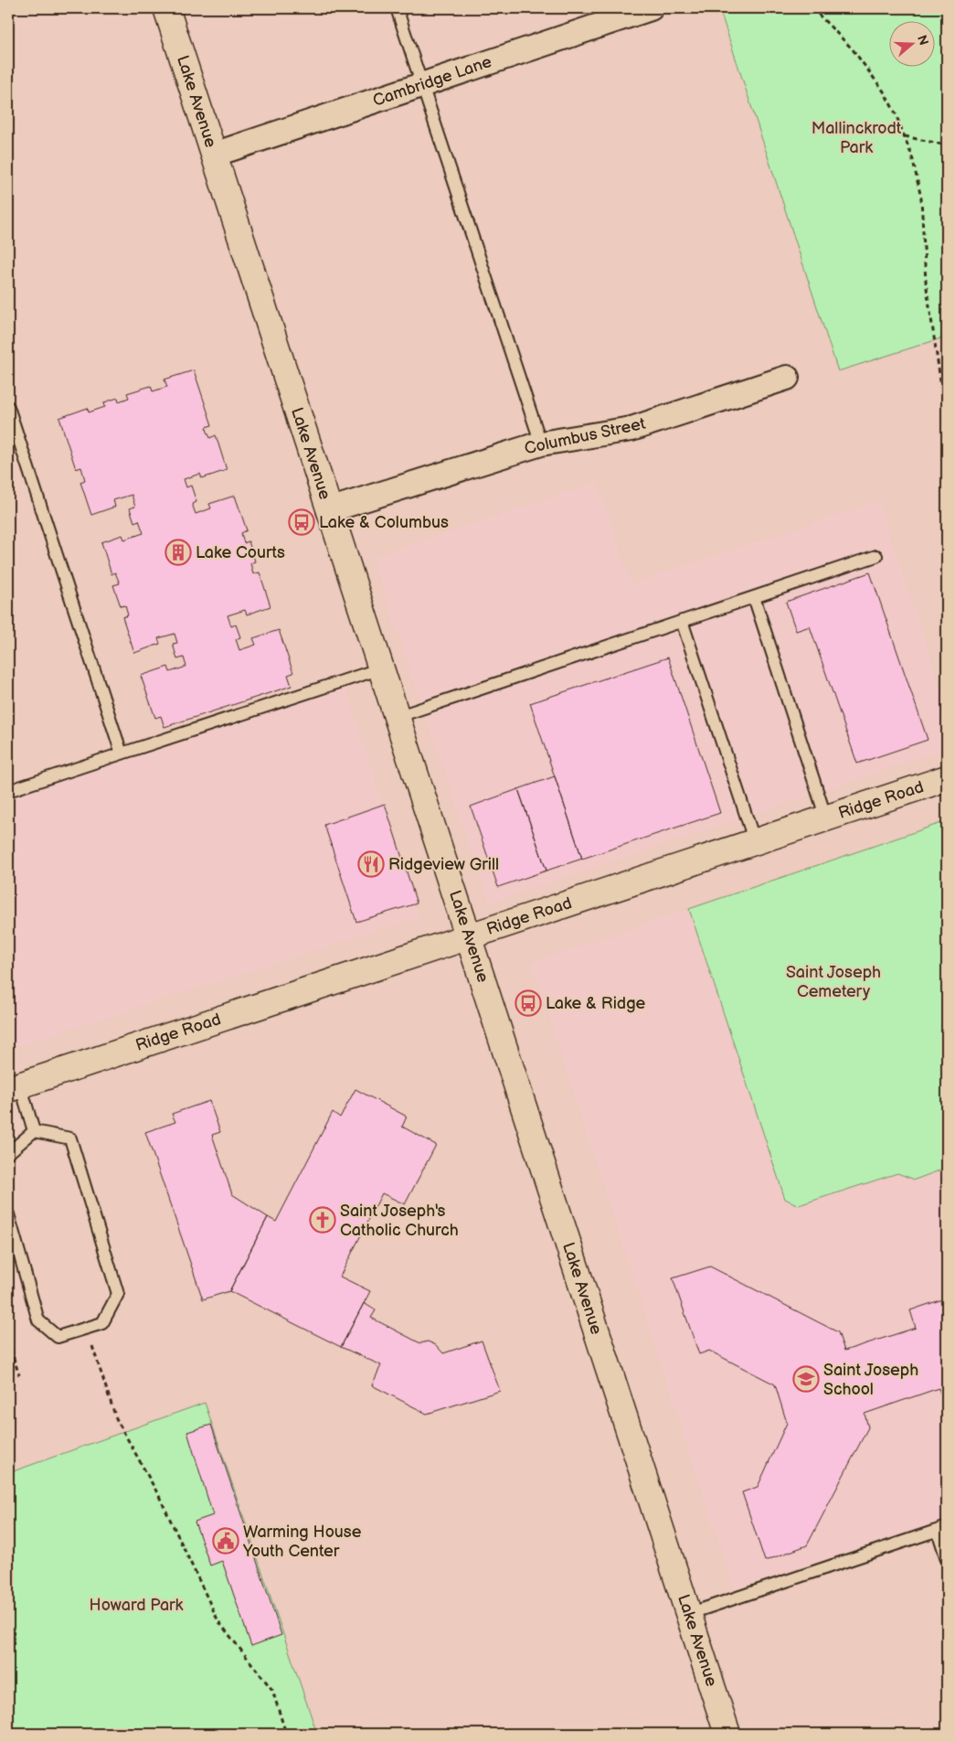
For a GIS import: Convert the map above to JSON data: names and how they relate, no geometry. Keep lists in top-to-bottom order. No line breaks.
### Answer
{"streets":{"main road":["Lake Avenue","Ridge Road"],"street":["Cambridge Lane","Columbus Street"]},"crossings":[["Cambridge Lane","Lake Avenue"],["Lake Avenue","Columbus Street"],["Lake Avenue","Ridge Road"]],"parks":["Mallinckrodt Park","Saint Joseph Cemetery","Howard Park"],"places":{"bus stop":["Lake & Columbus","Lake & Ridge"],"building":["Lake Courts"],"restaurant":["Ridgeview Grill"],"church":["Saint Joseph's Catholic Church"],"school or university":["Saint Joseph School"],"public building":["Warming House Youth Center"]},"north":"right"}
